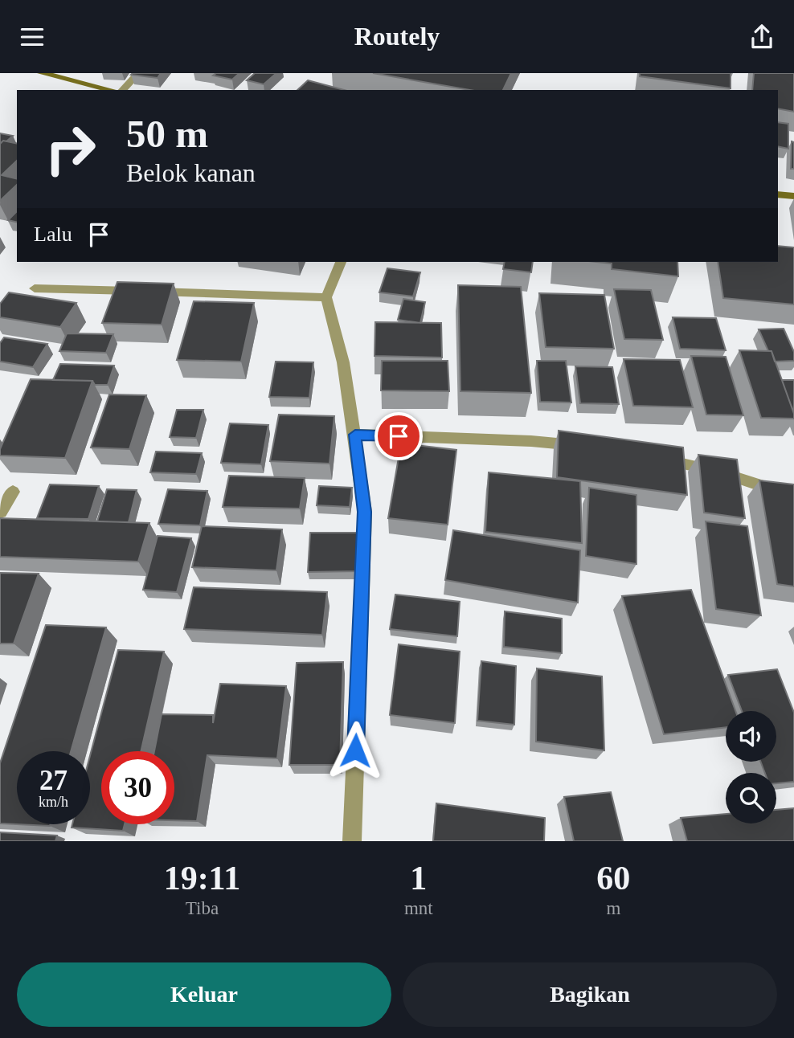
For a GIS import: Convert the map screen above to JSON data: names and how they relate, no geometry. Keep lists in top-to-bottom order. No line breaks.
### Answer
{"page":{"header":"Routely","turn":["50 m","Belok kanan"],"then":"Lalu","speed":"27 km/h","limit":"30","eta":["19:11","Tiba","1","mnt","60","m"],"buttons":["Keluar","Bagikan"]}}
